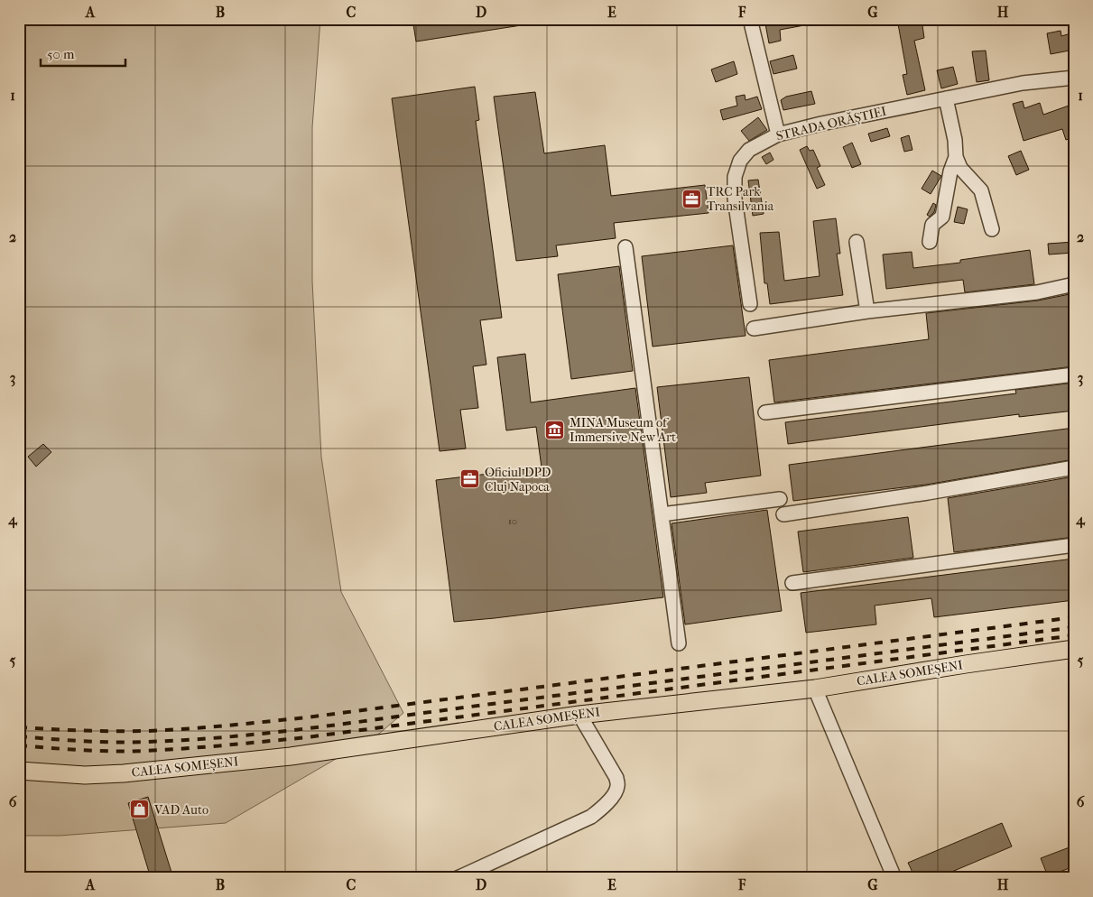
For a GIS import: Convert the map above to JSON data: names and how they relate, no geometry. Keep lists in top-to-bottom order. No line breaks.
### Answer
{"streets":{"main road":["CALEA SOMEȘENI"],"street":["STRADA ORĂȘTIEI"]},"places":{"office":["TRC Park Transilvania","Oficiul DPD Cluj Napoca"],"museum":["MINA Museum of Immersive New Art"],"shop":["VAD Auto"]},"house_numbers":["10"],"scale_bar":"50 m","grid":{"columns":["A","B","C","D","E","F","G","H"],"rows":["1","2","3","4","5","6"]}}
